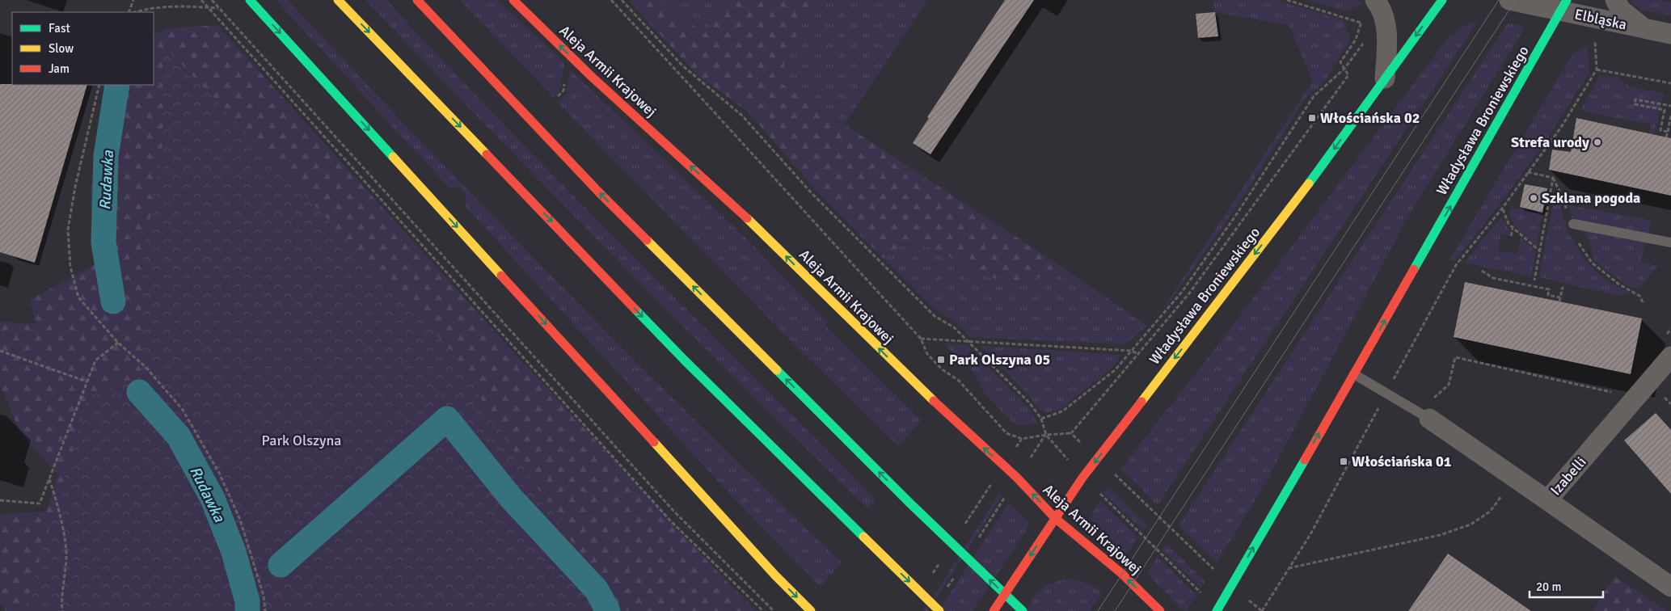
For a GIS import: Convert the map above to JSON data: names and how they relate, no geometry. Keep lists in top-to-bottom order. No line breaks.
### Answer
{"streets":{"main road":["Aleja Armii Krajowej","Władysława Broniewskiego"],"street":["Elbląska","Izabelli"]},"crossings":[["Elbląska","Władysława Broniewskiego"],["Aleja Armii Krajowej","Władysława Broniewskiego"]],"one_way":["Aleja Armii Krajowej"],"water":["Rudawka"],"parks":["Park Olszyna"],"places":{"transit":["Włościańska 02","Park Olszyna 05","Włościańska 01"],"other":["Strefa urody","Szklana pogoda"]},"legend":["Fast","Slow","Jam"],"scale_bar":"20 m"}
